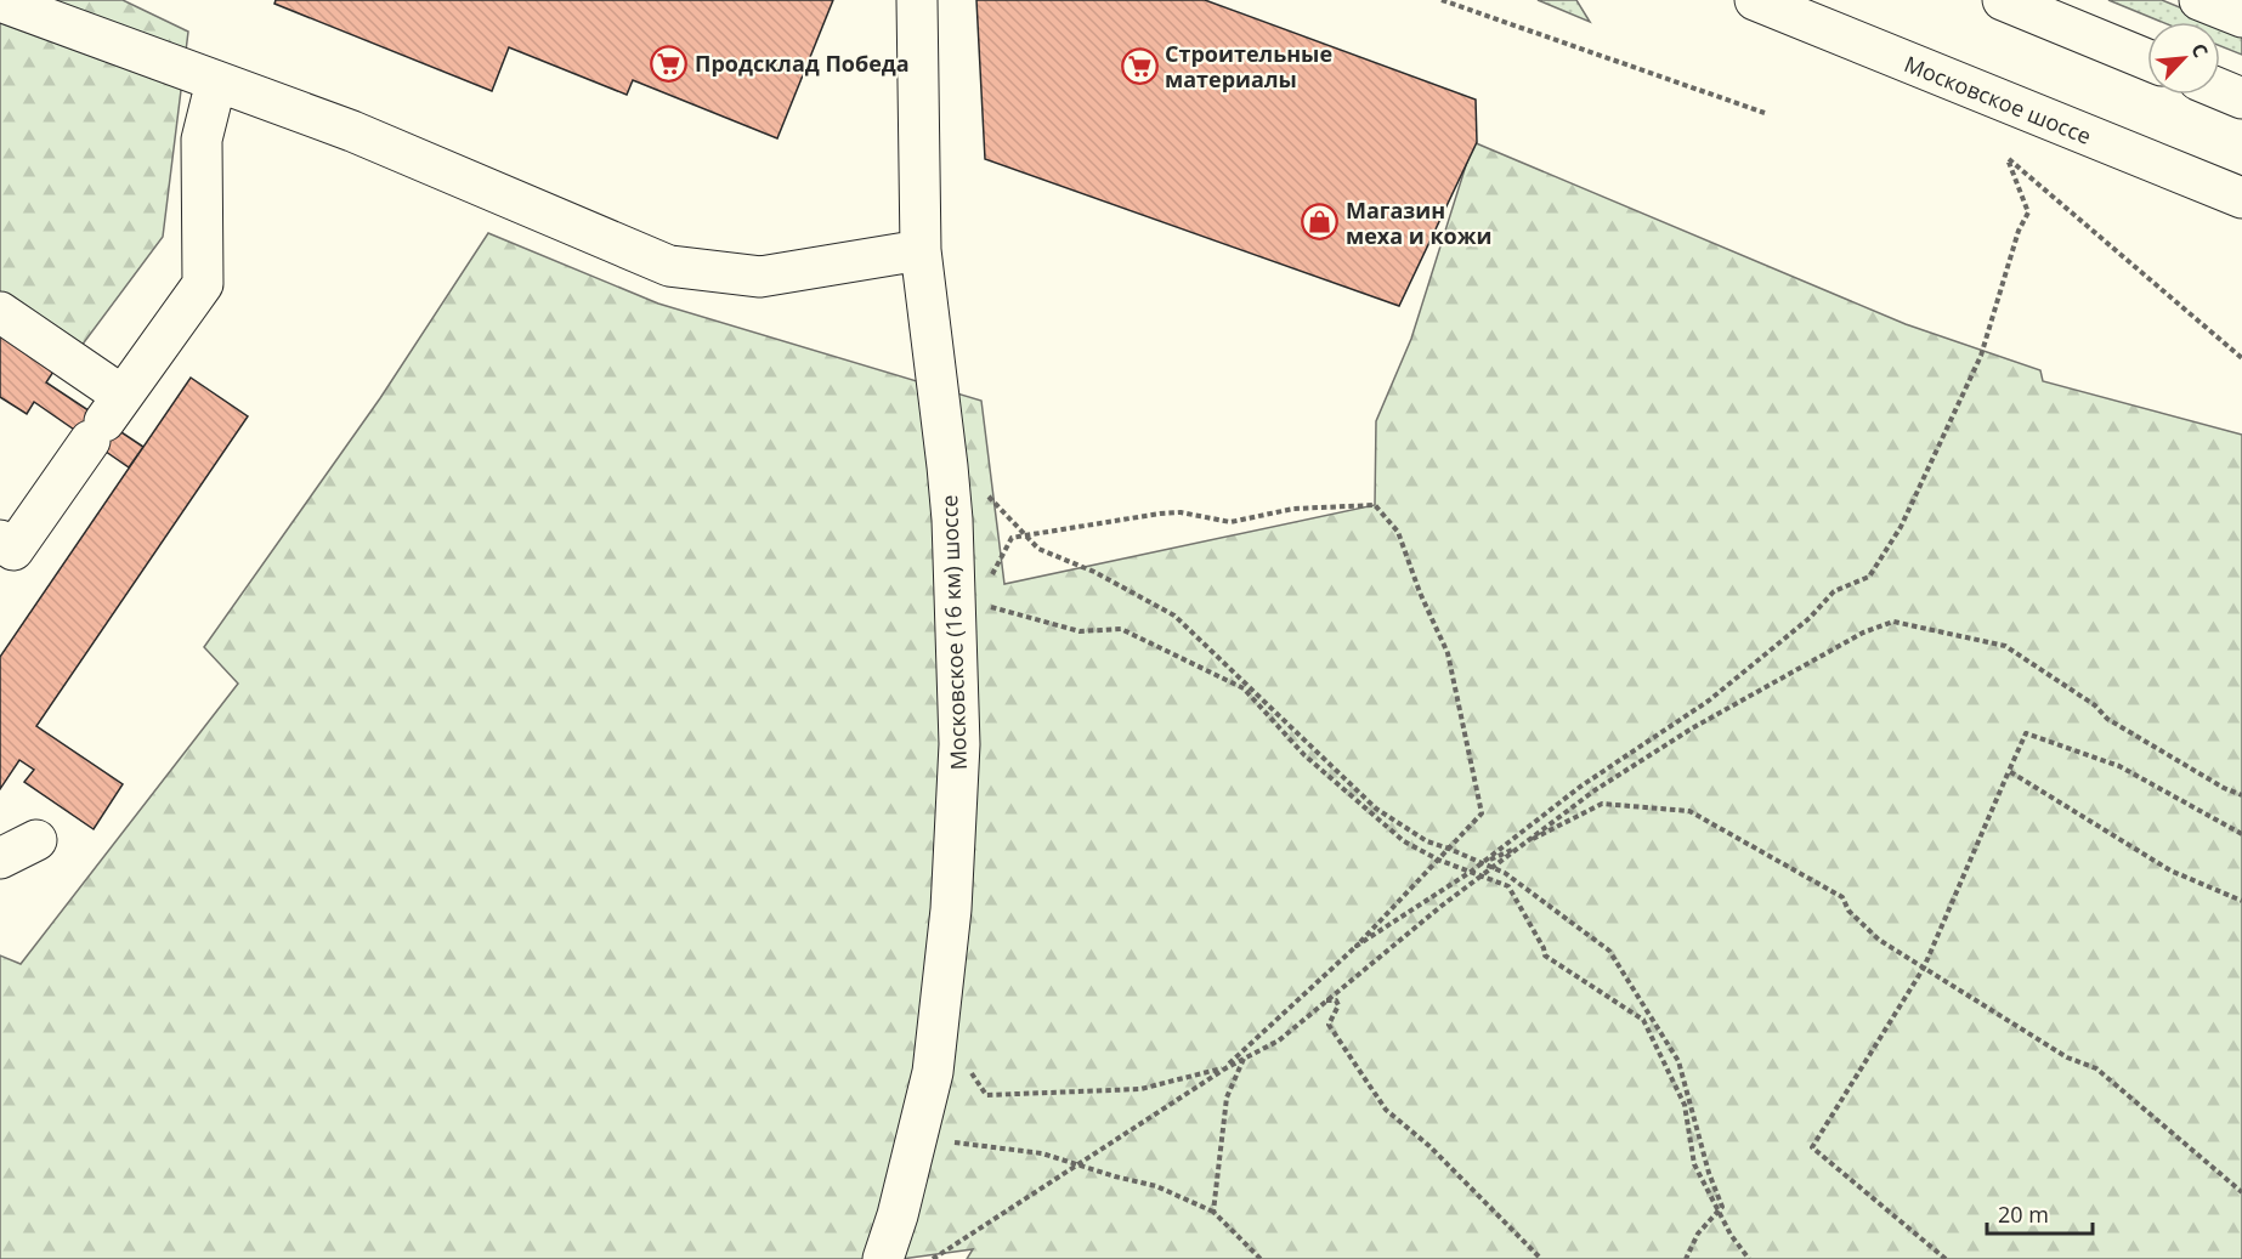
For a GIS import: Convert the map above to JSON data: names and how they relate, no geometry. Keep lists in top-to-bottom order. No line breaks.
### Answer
{"streets":{"street":["Московское шоссе","Московское (16 км) шоссе"]},"places":{"supermarket":["Продсклад Победа","Строительные материалы"],"shop":["Магазин меха и кожи"]},"scale_bar":"20 m","north":"top right"}
